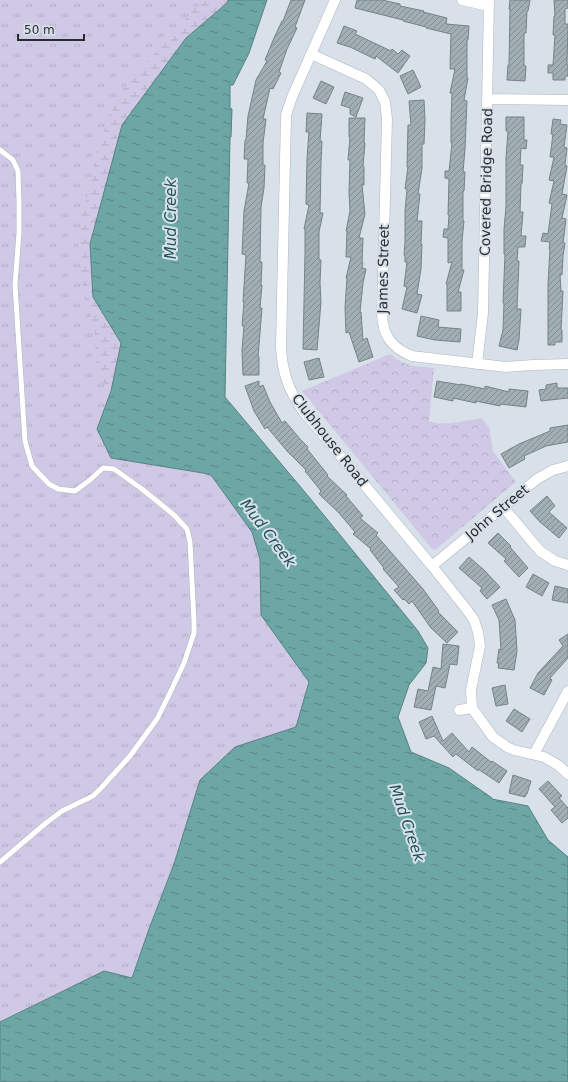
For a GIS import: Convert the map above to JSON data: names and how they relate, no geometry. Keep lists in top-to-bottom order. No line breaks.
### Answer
{"streets":{"street":["Covered Bridge Road","James Street","Clubhouse Road","John Street"]},"crossings":[["Covered Bridge Road","James Street"],["James Street","Clubhouse Road"],["Clubhouse Road","John Street"]],"water":["Mud Creek"],"scale_bar":"50 m"}
